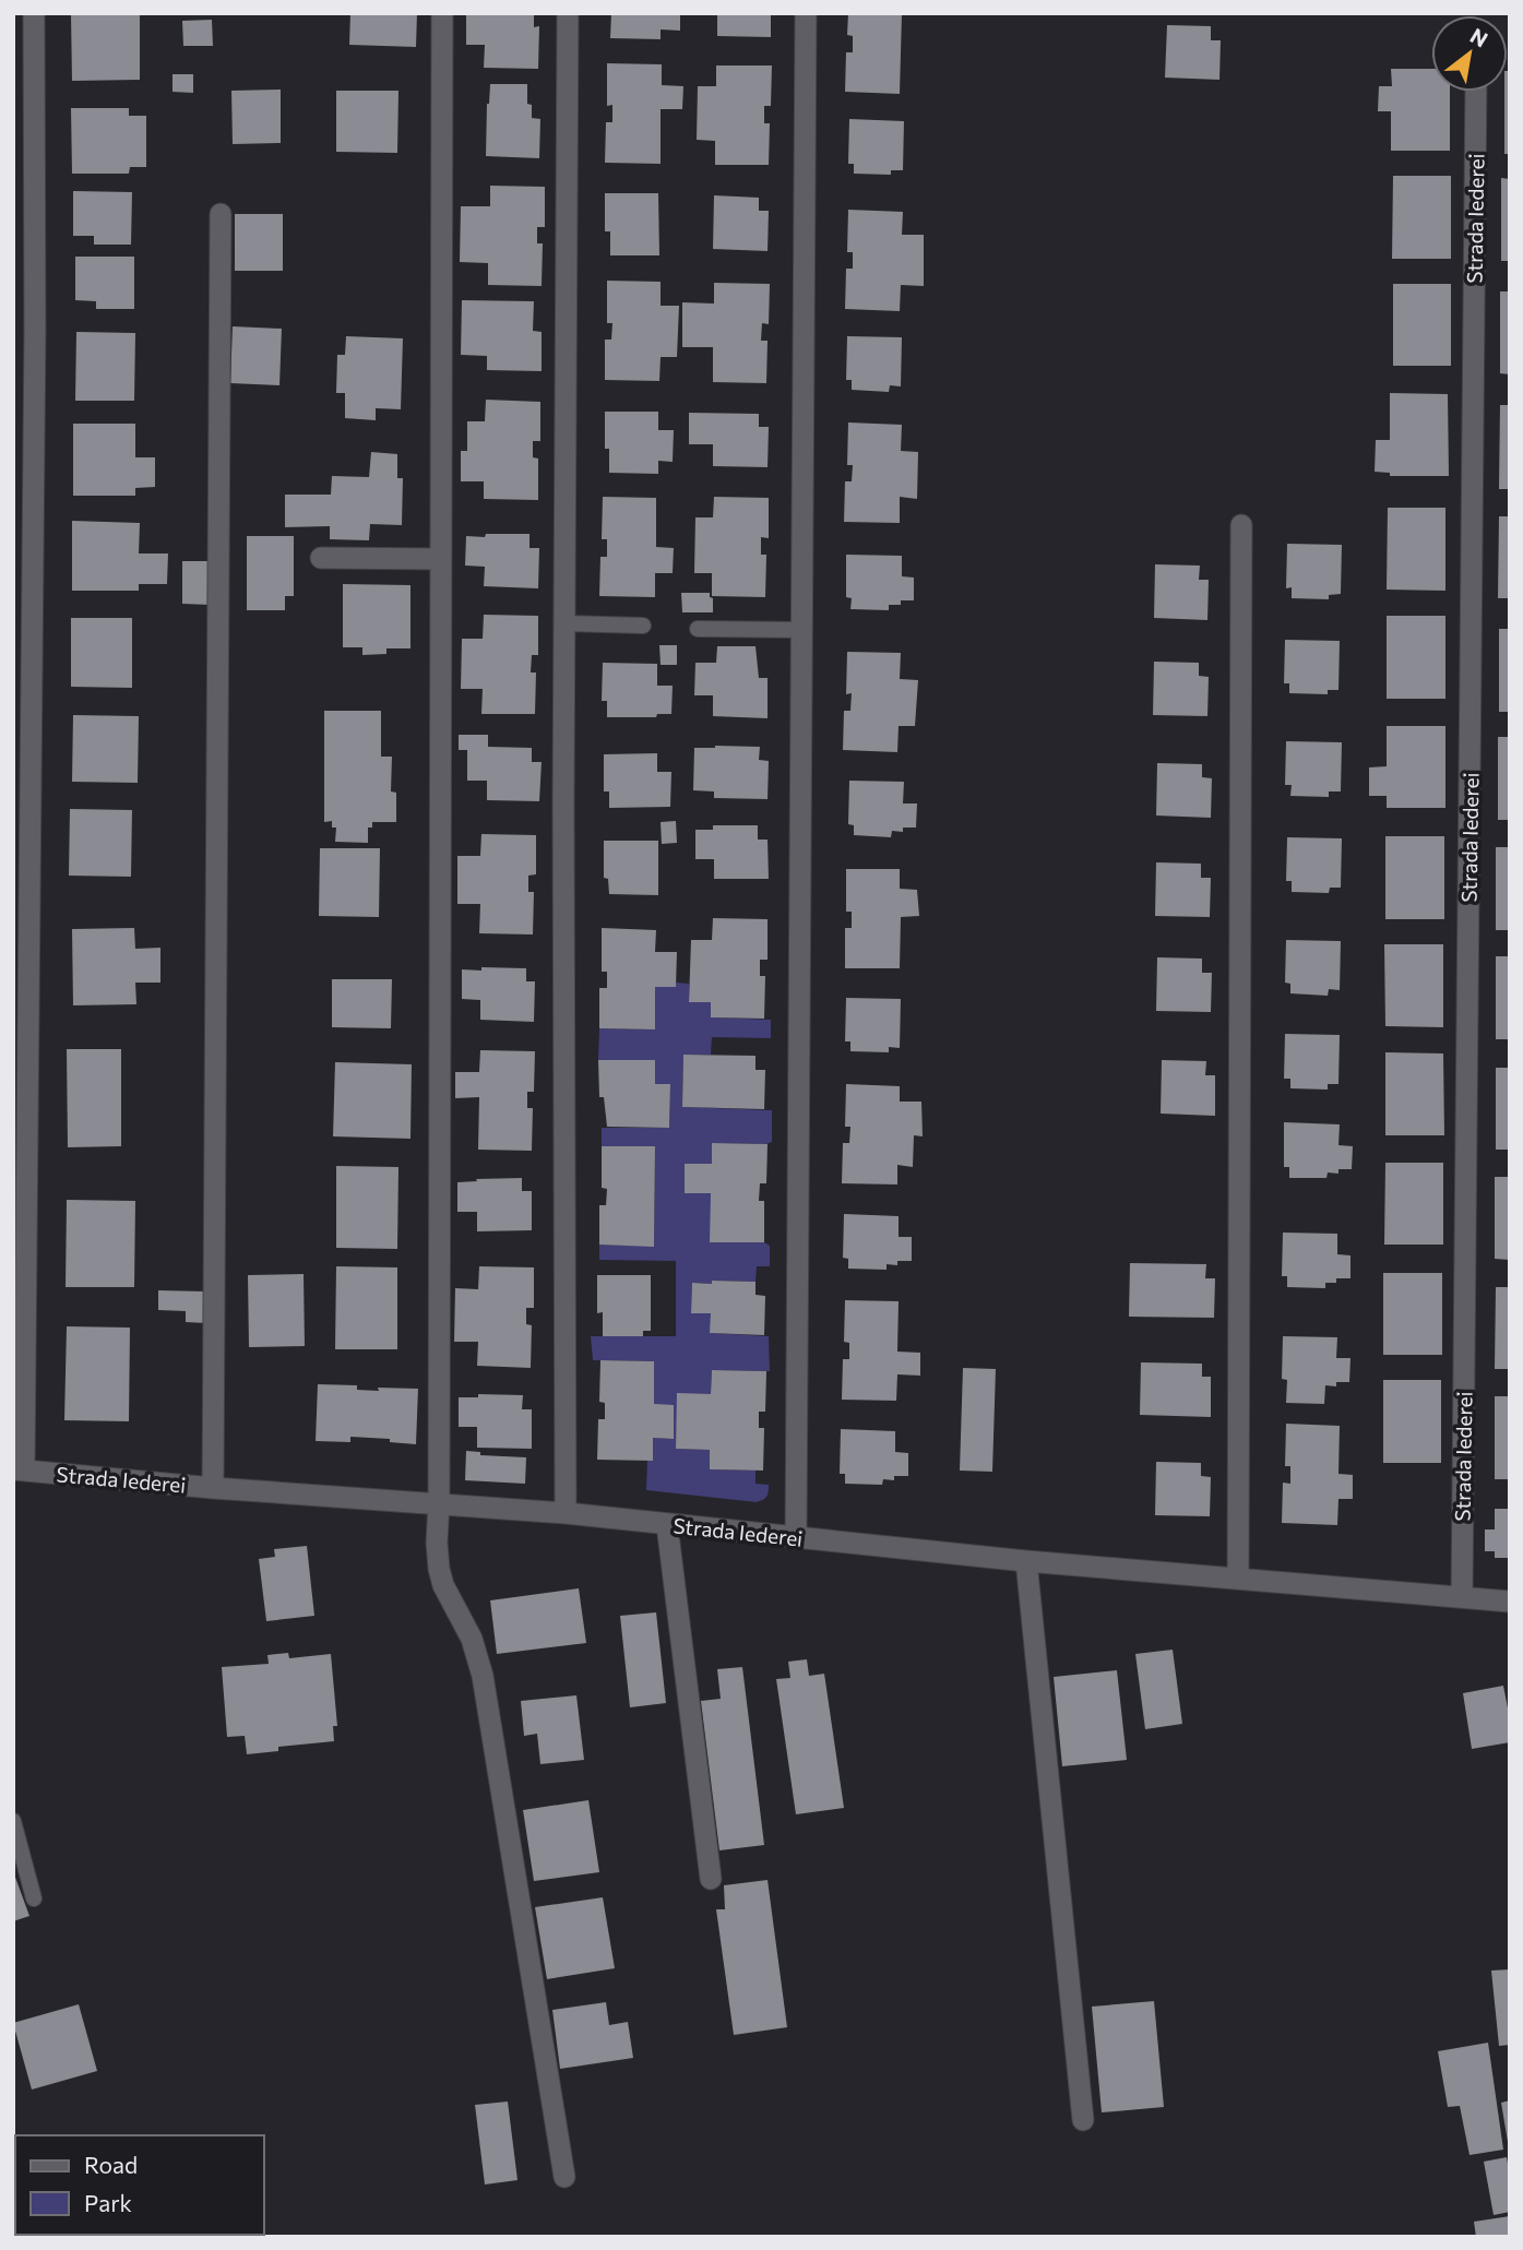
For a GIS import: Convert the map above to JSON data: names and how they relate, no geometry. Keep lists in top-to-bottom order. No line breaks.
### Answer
{"streets":{"street":["Strada Iederei"]},"legend":["Road","Park"],"north":"top right"}
